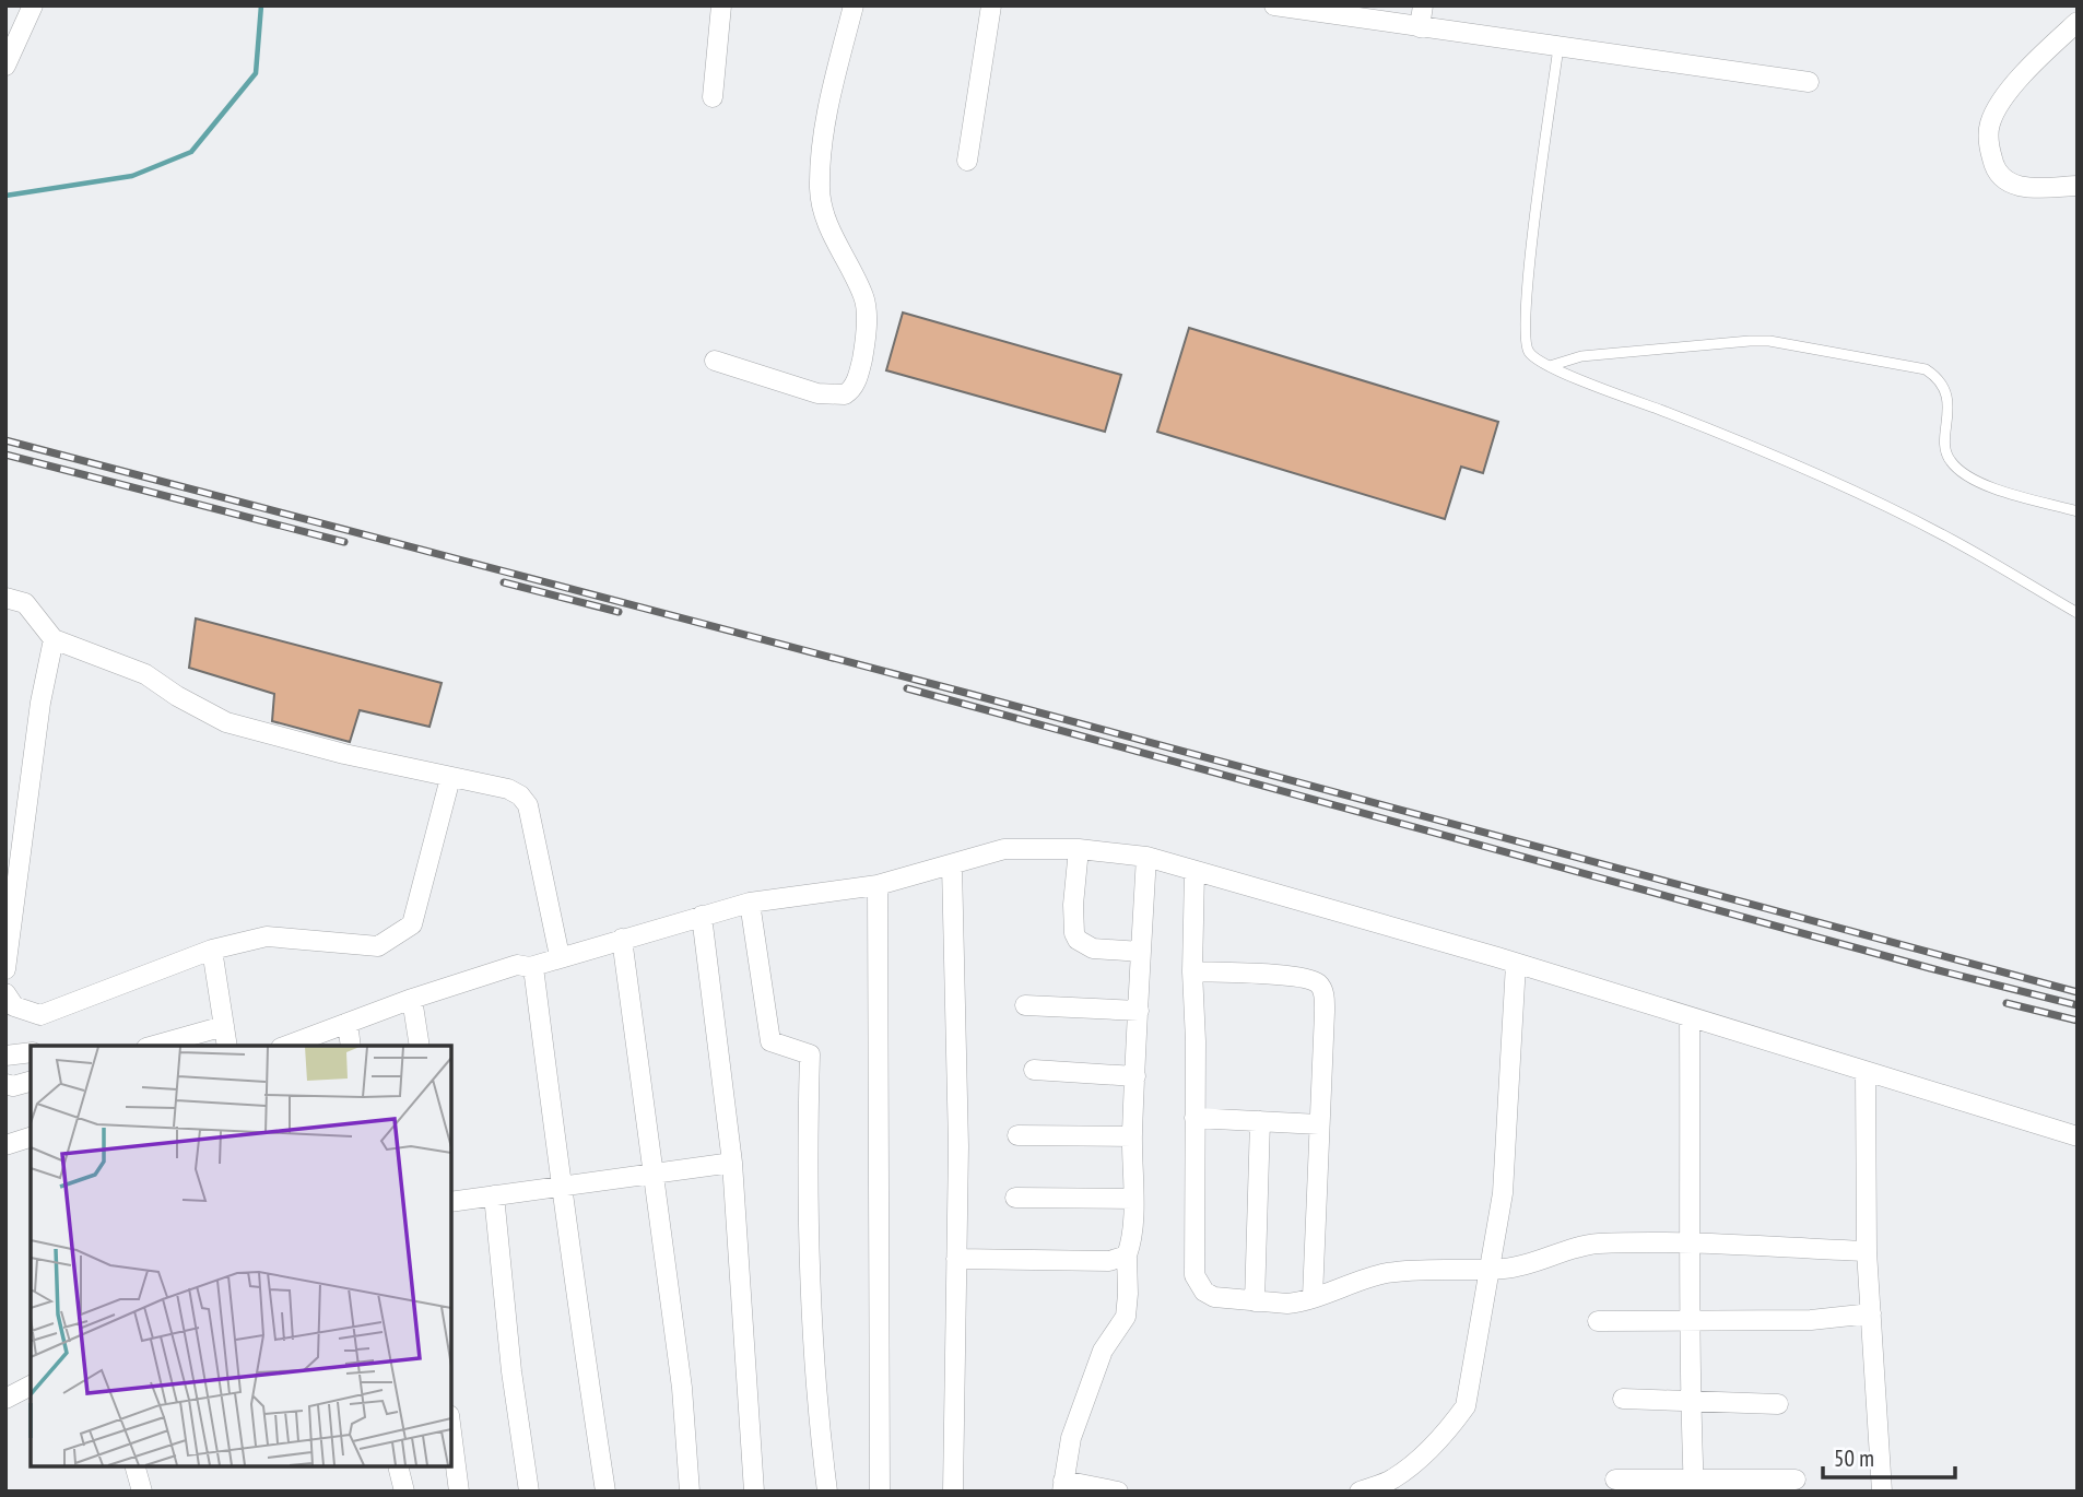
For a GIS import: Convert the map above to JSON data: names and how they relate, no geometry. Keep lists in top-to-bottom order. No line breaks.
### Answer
{"scale_bar":"50 m"}
